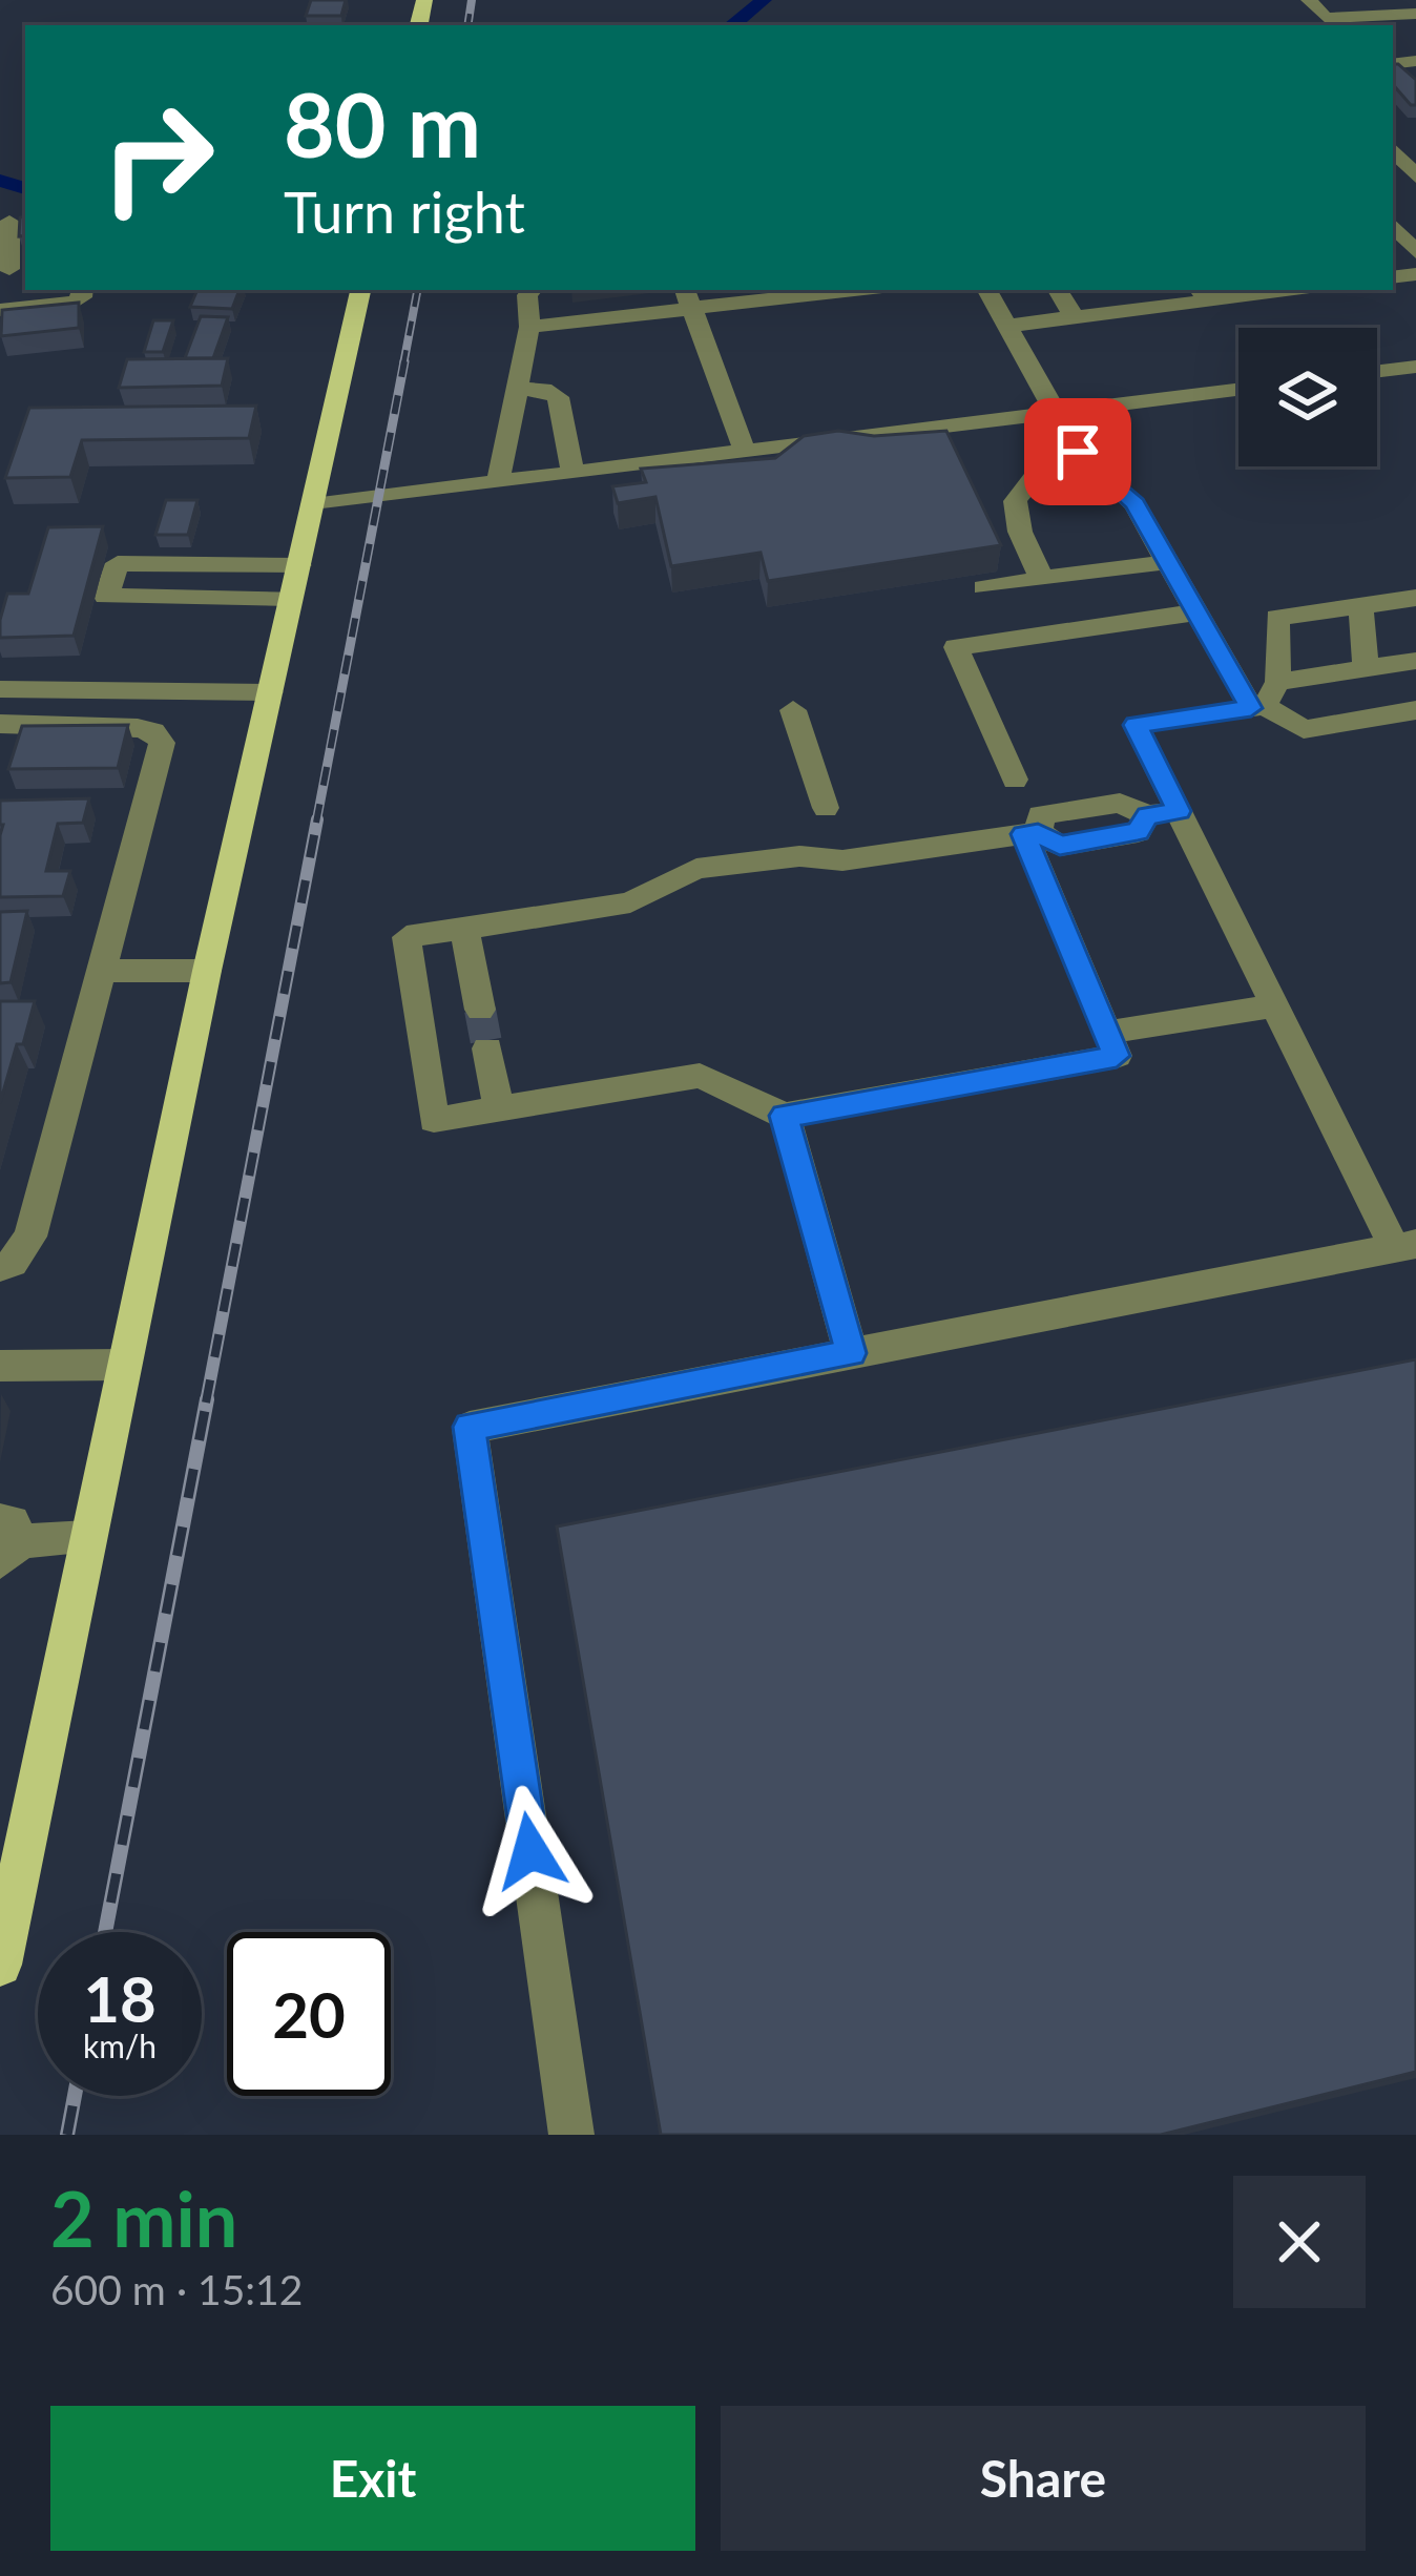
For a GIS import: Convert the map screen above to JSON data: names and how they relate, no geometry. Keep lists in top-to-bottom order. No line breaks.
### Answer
{"page":{"turn":["80 m","Turn right"],"speed":"18 km/h","limit":"20","heading":["2 min","600 m · 15:12"],"buttons":["Exit","Share"]}}
